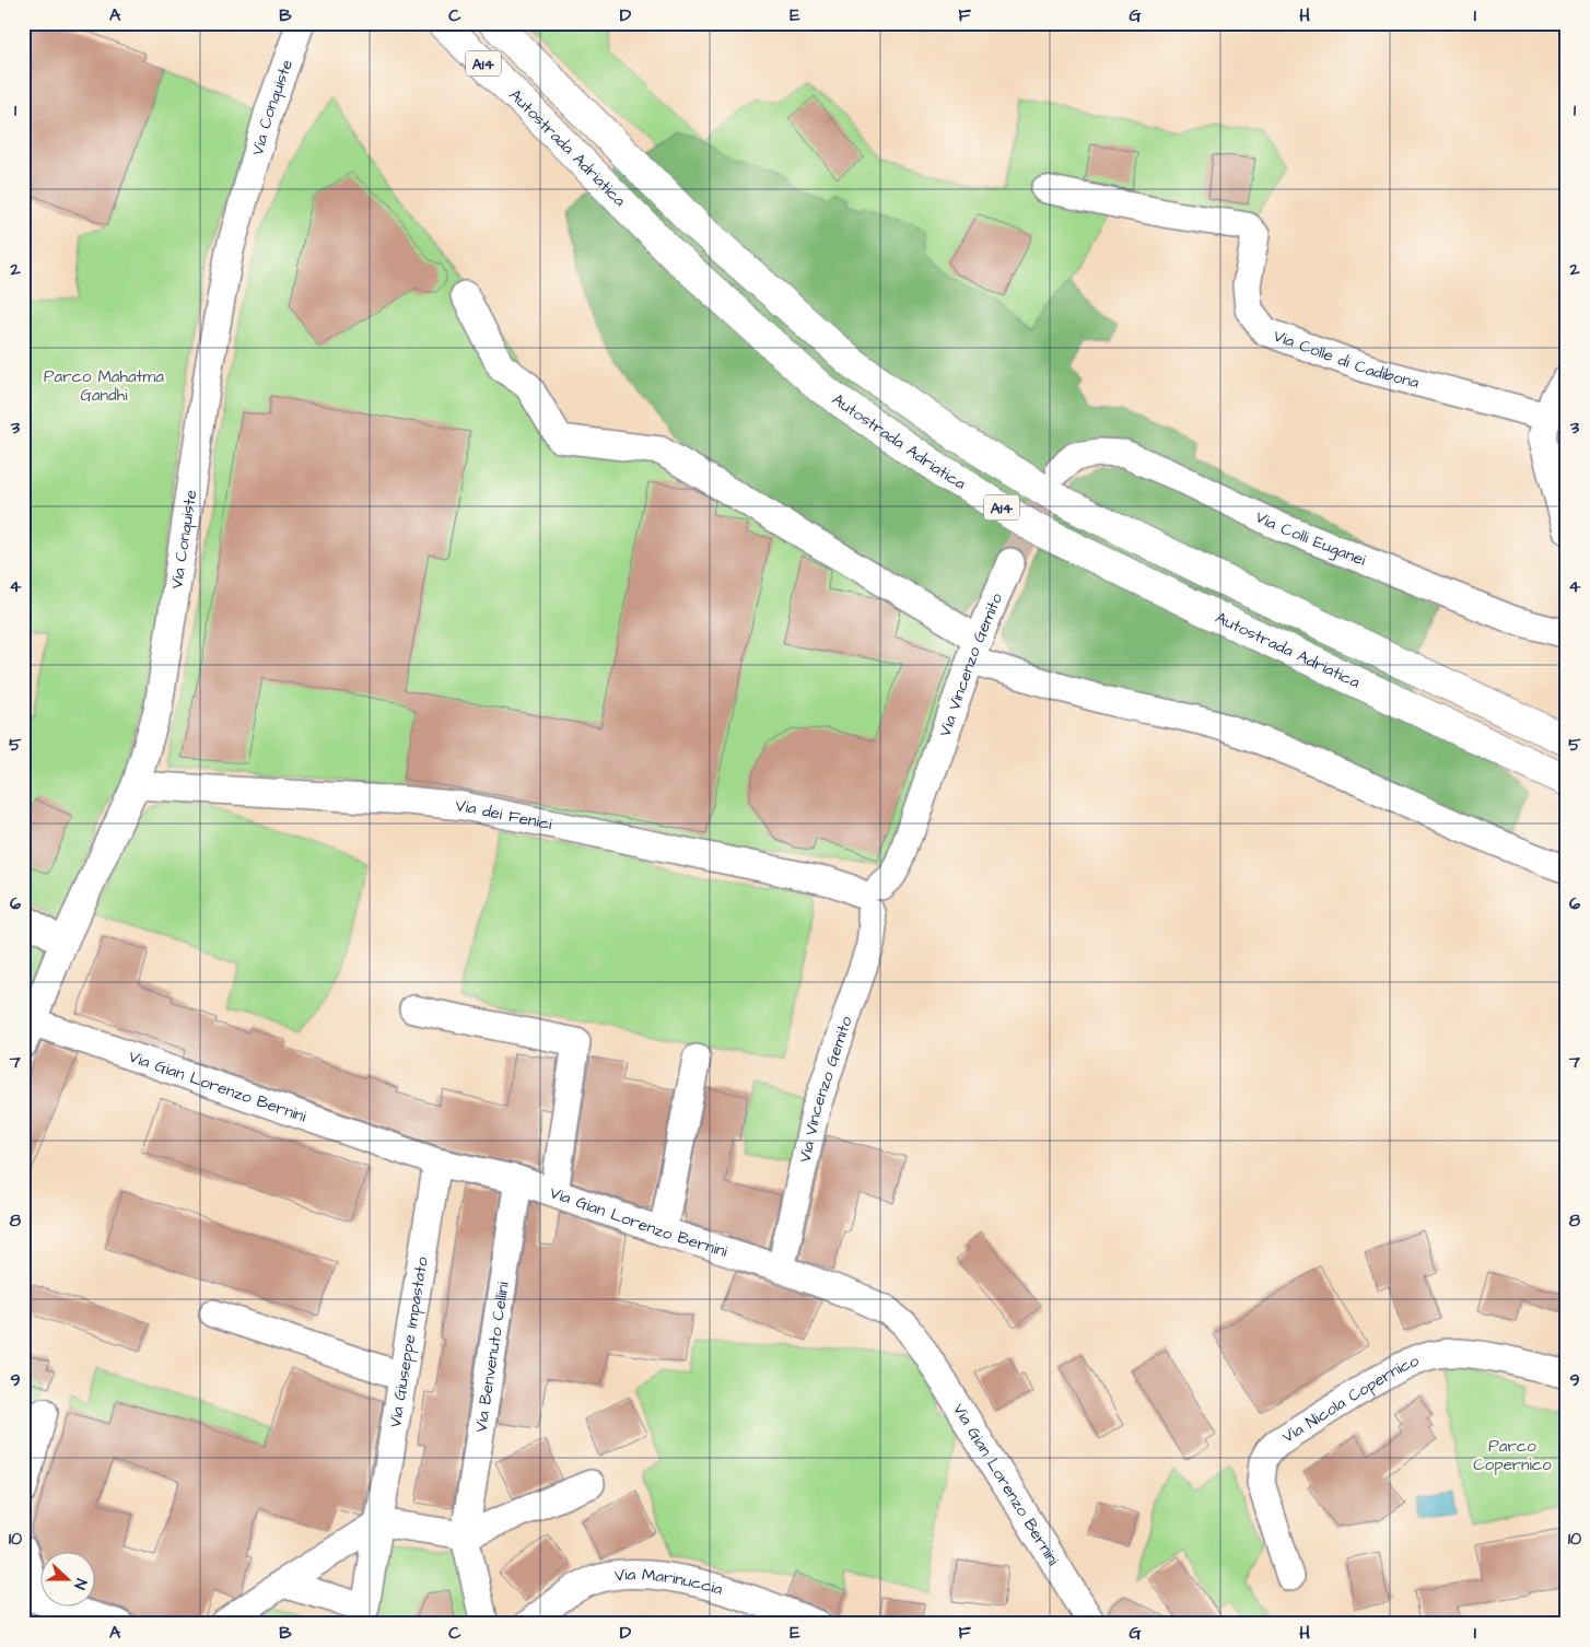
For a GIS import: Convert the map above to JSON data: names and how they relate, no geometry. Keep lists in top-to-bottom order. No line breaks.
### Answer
{"streets":{"highway":["A14","Autostrada Adriatica"],"street":["Via Conquiste","Via Colle di Cadibona","Via Colli Euganei","Via Vincenzo Gemito","Via dei Fenici","Via Gian Lorenzo Bernini","Via Giuseppe Impastato","Via Benvenuto Cellini","Via Nicola Copernico","Via Marinuccia"]},"crossings":[["Via Conquiste","Via dei Fenici"],["Via Conquiste","Via Gian Lorenzo Bernini"],["Via Vincenzo Gemito","Via dei Fenici"],["Via Vincenzo Gemito","Via Gian Lorenzo Bernini"],["Via Gian Lorenzo Bernini","Via Giuseppe Impastato"],["Via Gian Lorenzo Bernini","Via Benvenuto Cellini"]],"parks":["Parco Mahatma Gandhi","Parco Copernico"],"north":"right","grid":{"columns":["A","B","C","D","E","F","G","H","I"],"rows":["1","2","3","4","5","6","7","8","9","10"]}}
